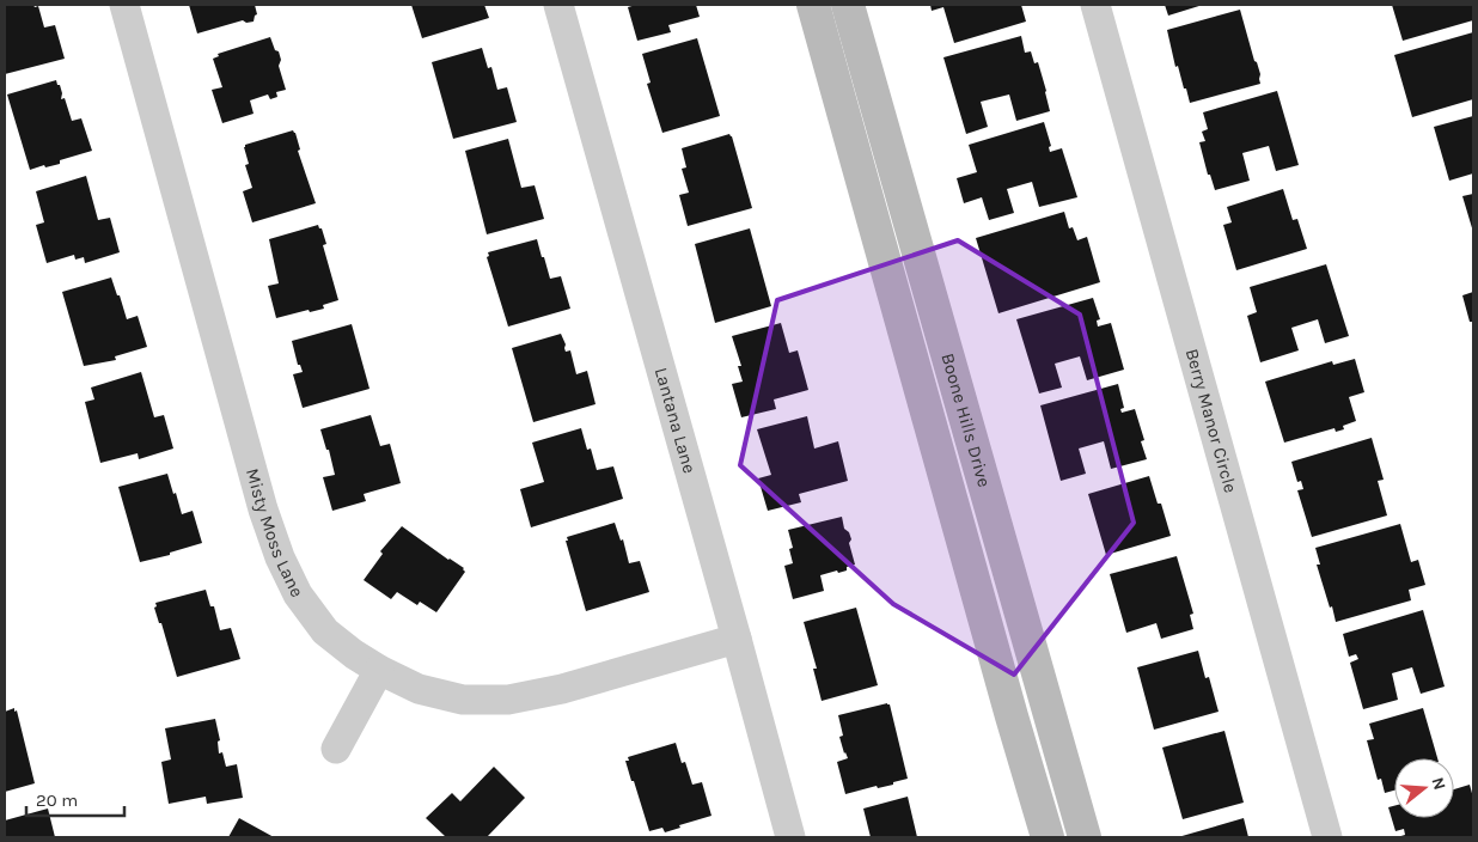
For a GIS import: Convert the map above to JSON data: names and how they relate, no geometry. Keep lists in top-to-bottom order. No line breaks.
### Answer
{"streets":{"street":["Lantana Lane","Boone Hills Drive","Berry Manor Circle","Misty Moss Lane"]},"crossings":[["Lantana Lane","Misty Moss Lane"]],"scale_bar":"20 m","north":"right"}
